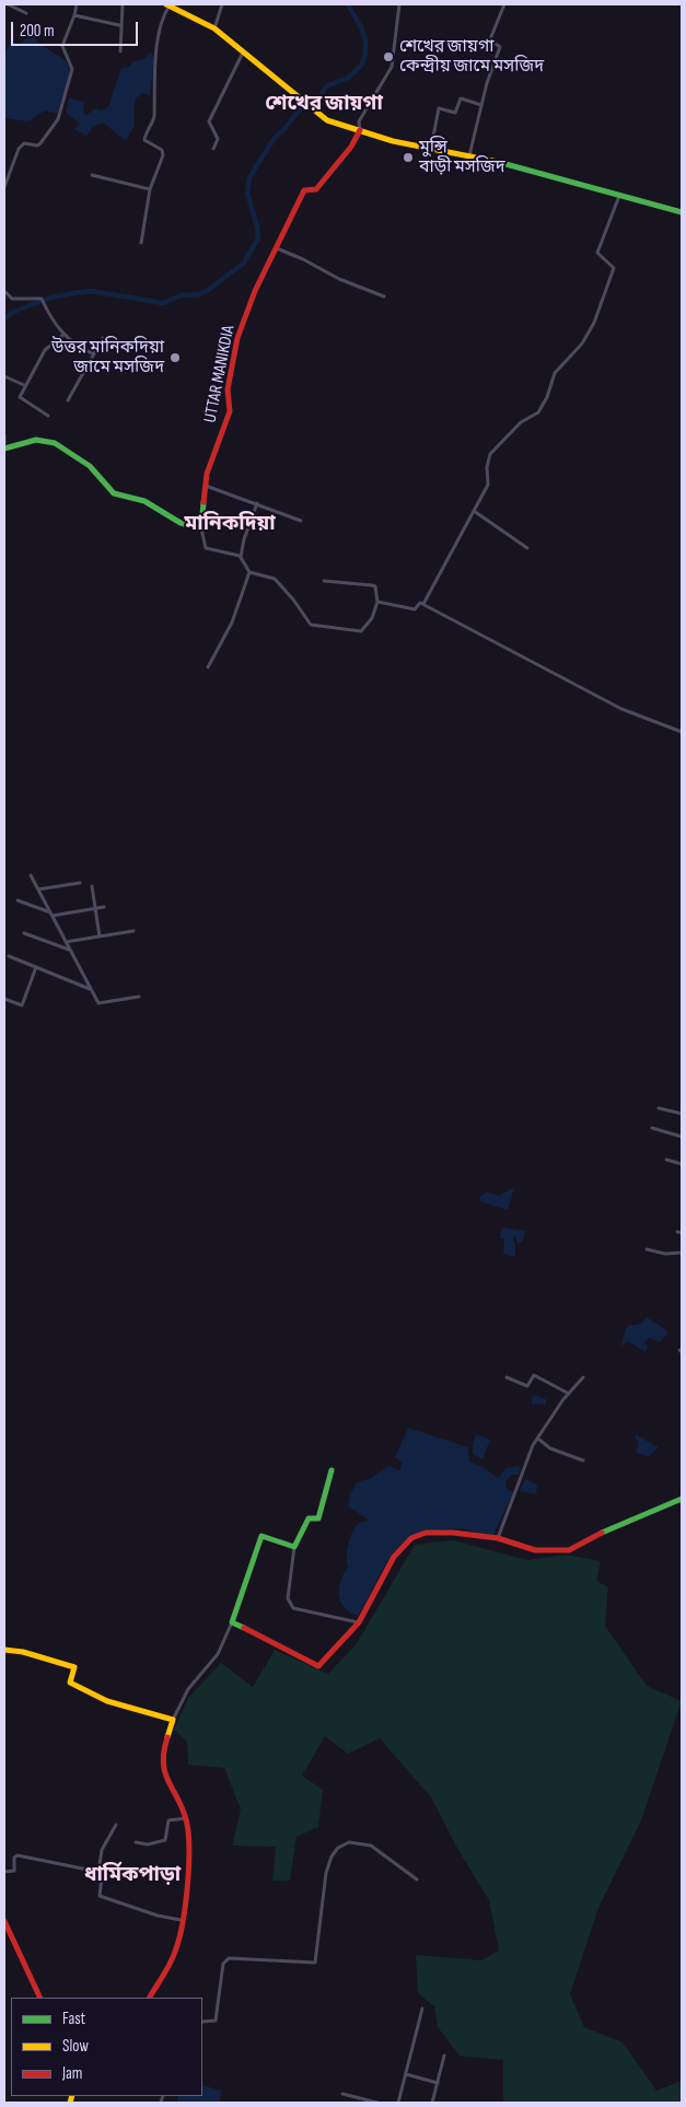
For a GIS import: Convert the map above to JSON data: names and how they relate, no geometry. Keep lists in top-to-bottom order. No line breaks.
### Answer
{"streets":{"street":["UTTAR MANIKDIA"]},"districts":["শেখের জায়গা","মানিকদিয়া","ধার্মিকপাড়া"],"places":["শেখের জায়গা কেন্দ্রীয় জামে মসজিদ","মুন্সি বাড়ী মসজিদ","উত্তর মানিকদিয়া জামে মসজিদ"],"legend":["Fast","Slow","Jam"],"scale_bar":"200 m"}
